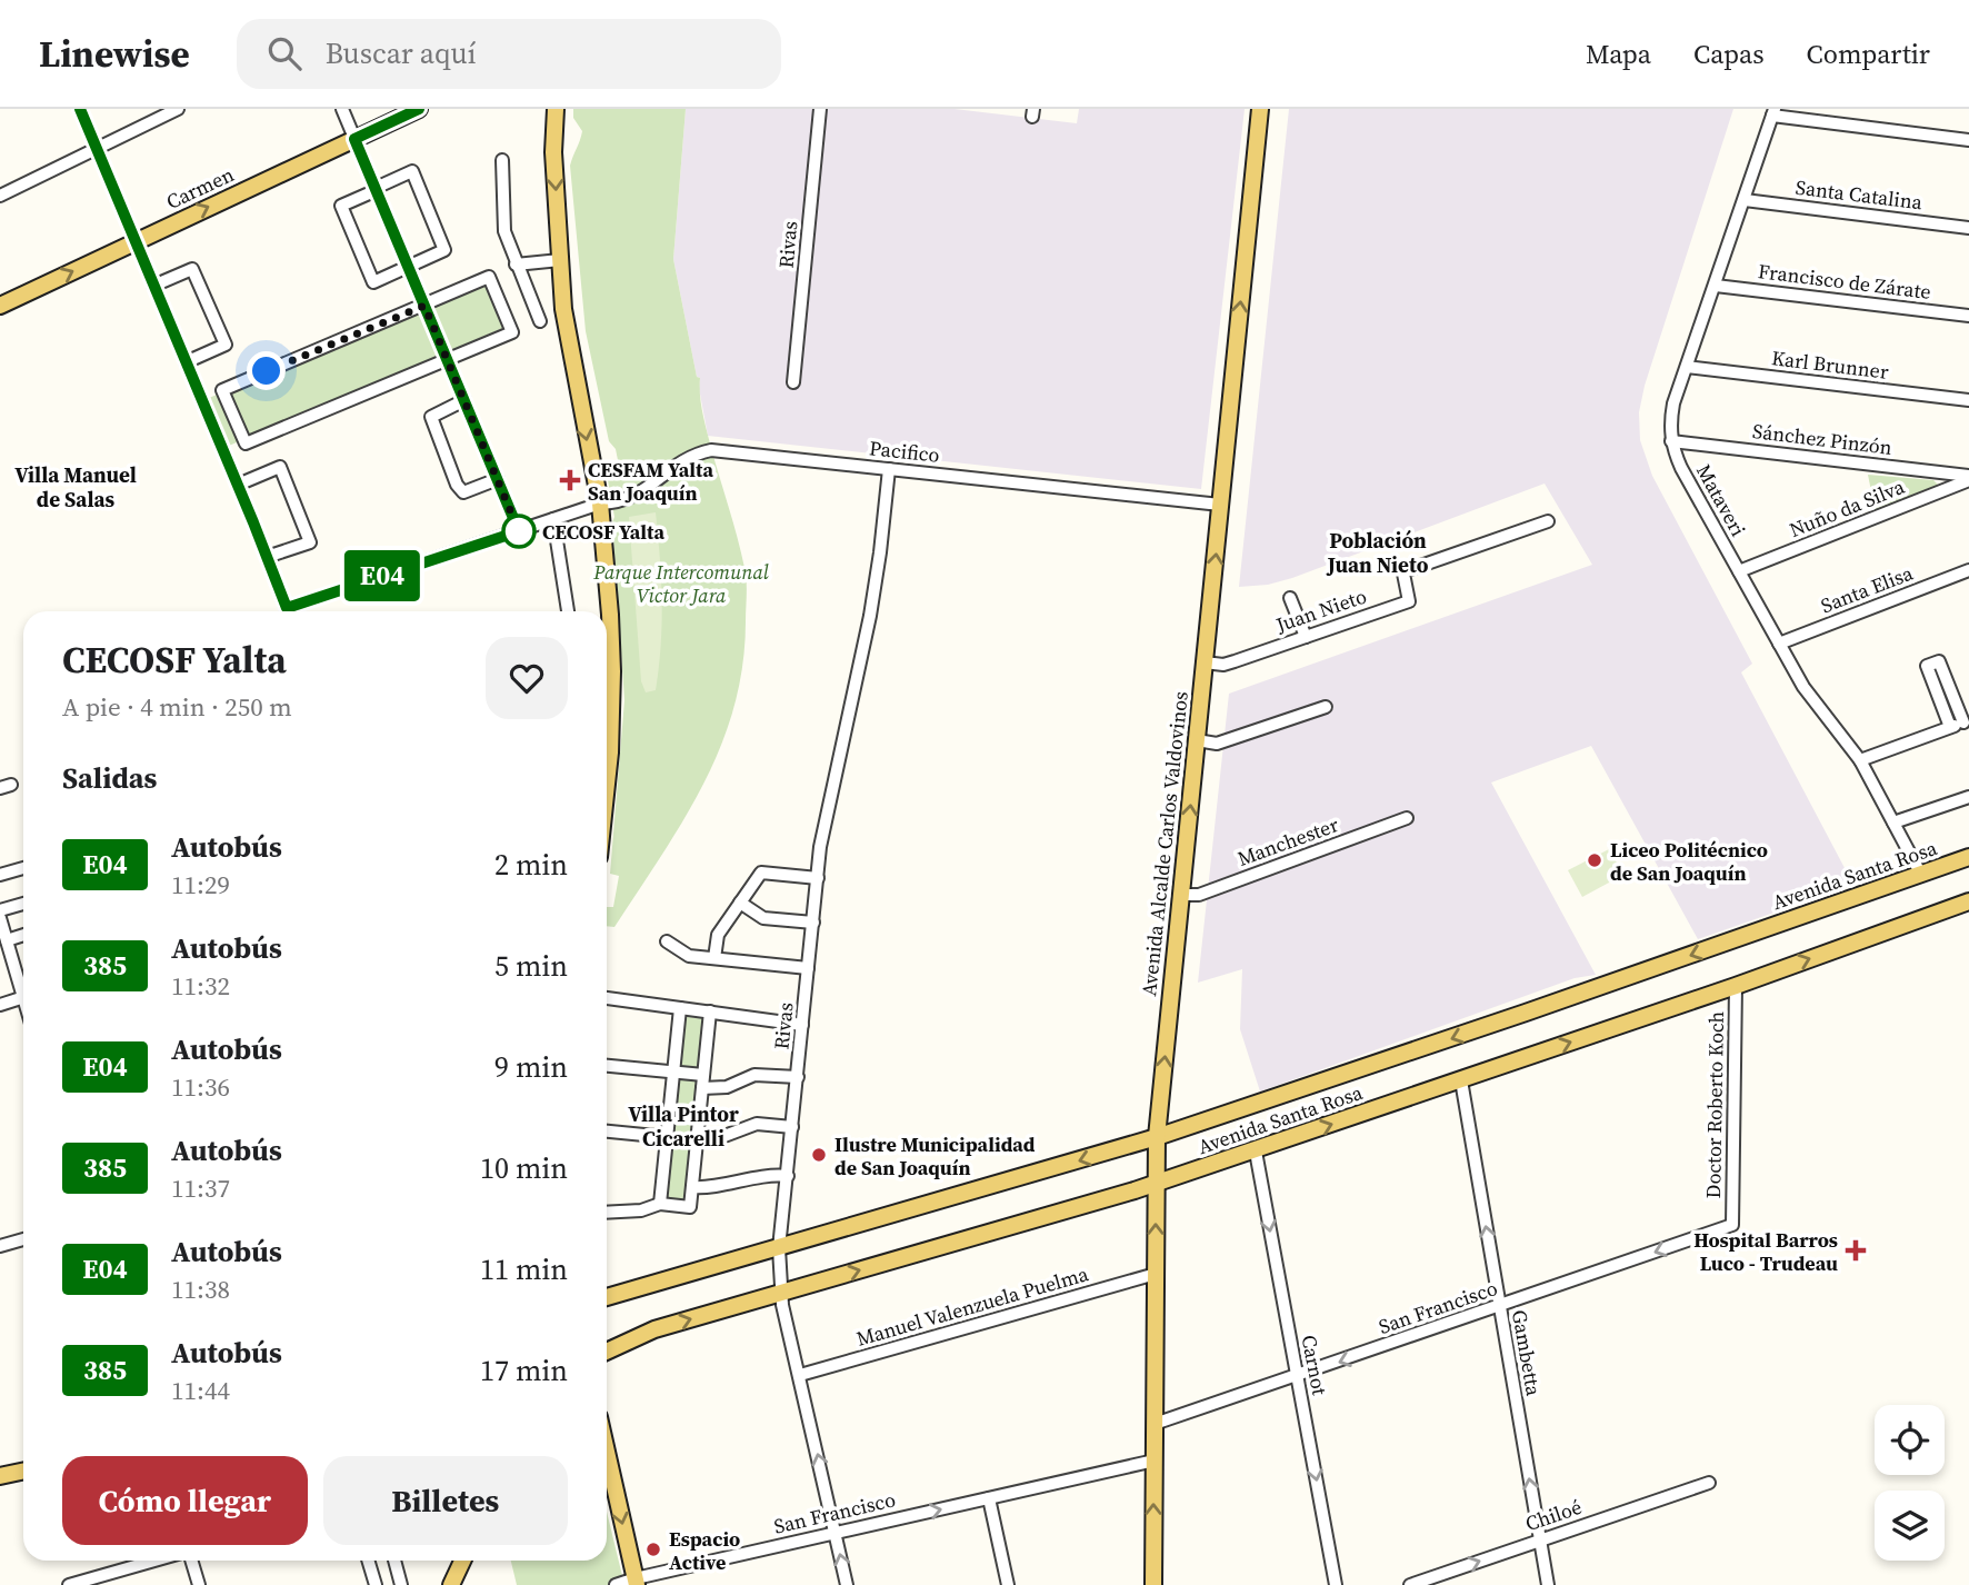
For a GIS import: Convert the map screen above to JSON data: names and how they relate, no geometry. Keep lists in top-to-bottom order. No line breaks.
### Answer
{"streets":{"main road":["Carmen","Avenida Alcalde Carlos Valdovinos","Avenida Santa Rosa"],"street":["Santa Catalina","Rivas","Francisco de Zárate","Karl Brunner","Sánchez Pinzón","Pacifico","Mataveri","Nuño da Silva","Santa Elisa","Juan Nieto","Manchester","Doctor Roberto Koch","Manuel Valenzuela Puelma","San Francisco","Gambetta","Carnot","Chiloé"]},"crossings":[["Santa Catalina","Mataveri"],["Rivas","Pacifico"],["Rivas","Avenida Santa Rosa"],["Rivas","Manuel Valenzuela Puelma"],["Rivas","San Francisco"],["Francisco de Zárate","Mataveri"],["Karl Brunner","Mataveri"],["Sánchez Pinzón","Mataveri"],["Sánchez Pinzón","Nuño da Silva"],["Pacifico","Avenida Alcalde Carlos Valdovinos"],["Mataveri","Nuño da Silva"],["Mataveri","Santa Elisa"],["Mataveri","Avenida Santa Rosa"],["Juan Nieto","Avenida Alcalde Carlos Valdovinos"],["Manchester","Avenida Alcalde Carlos Valdovinos"],["Avenida Alcalde Carlos Valdovinos","Avenida Santa Rosa"],["Avenida Alcalde Carlos Valdovinos","Manuel Valenzuela Puelma"],["Avenida Alcalde Carlos Valdovinos","San Francisco"],["Avenida Santa Rosa","Doctor Roberto Koch"],["Avenida Santa Rosa","Gambetta"],["Avenida Santa Rosa","Carnot"],["Doctor Roberto Koch","San Francisco"],["San Francisco","Gambetta"],["San Francisco","Carnot"],["Gambetta","Chiloé"]],"one_way":["Carmen","Avenida Alcalde Carlos Valdovinos","Gambetta","Carnot","Chiloé"],"districts":["Villa Manuel de Salas","Población Juan Nieto","Villa Pintor Cicarelli"],"parks":["Parque Intercomunal Victor Jara"],"places":{"health":["CESFAM Yalta San Joaquín","Hospital Barros Luco - Trudeau"],"other":["CECOSF Yalta","Liceo Politécnico de San Joaquín","Ilustre Municipalidad de San Joaquín","Espacio Active"]},"lines":["bus line E04"],"page":{"header":"Linewise","search":"Buscar aquí","nav":["Mapa","Capas","Compartir"],"on_map":"E04","heading":[["CECOSF Yalta","A pie · 4 min · 250 m"],"Salidas"],"list":[{"mark":"E04","name":"Autobús","note":"11:29","value":"2 min"},{"mark":"385","name":"Autobús","note":"11:32","value":"5 min"},{"mark":"E04","name":"Autobús","note":"11:36","value":"9 min"},{"mark":"385","name":"Autobús","note":"11:37","value":"10 min"},{"mark":"E04","name":"Autobús","note":"11:38","value":"11 min"},{"mark":"385","name":"Autobús","note":"11:44","value":"17 min"}],"buttons":["Cómo llegar","Billetes"]}}
